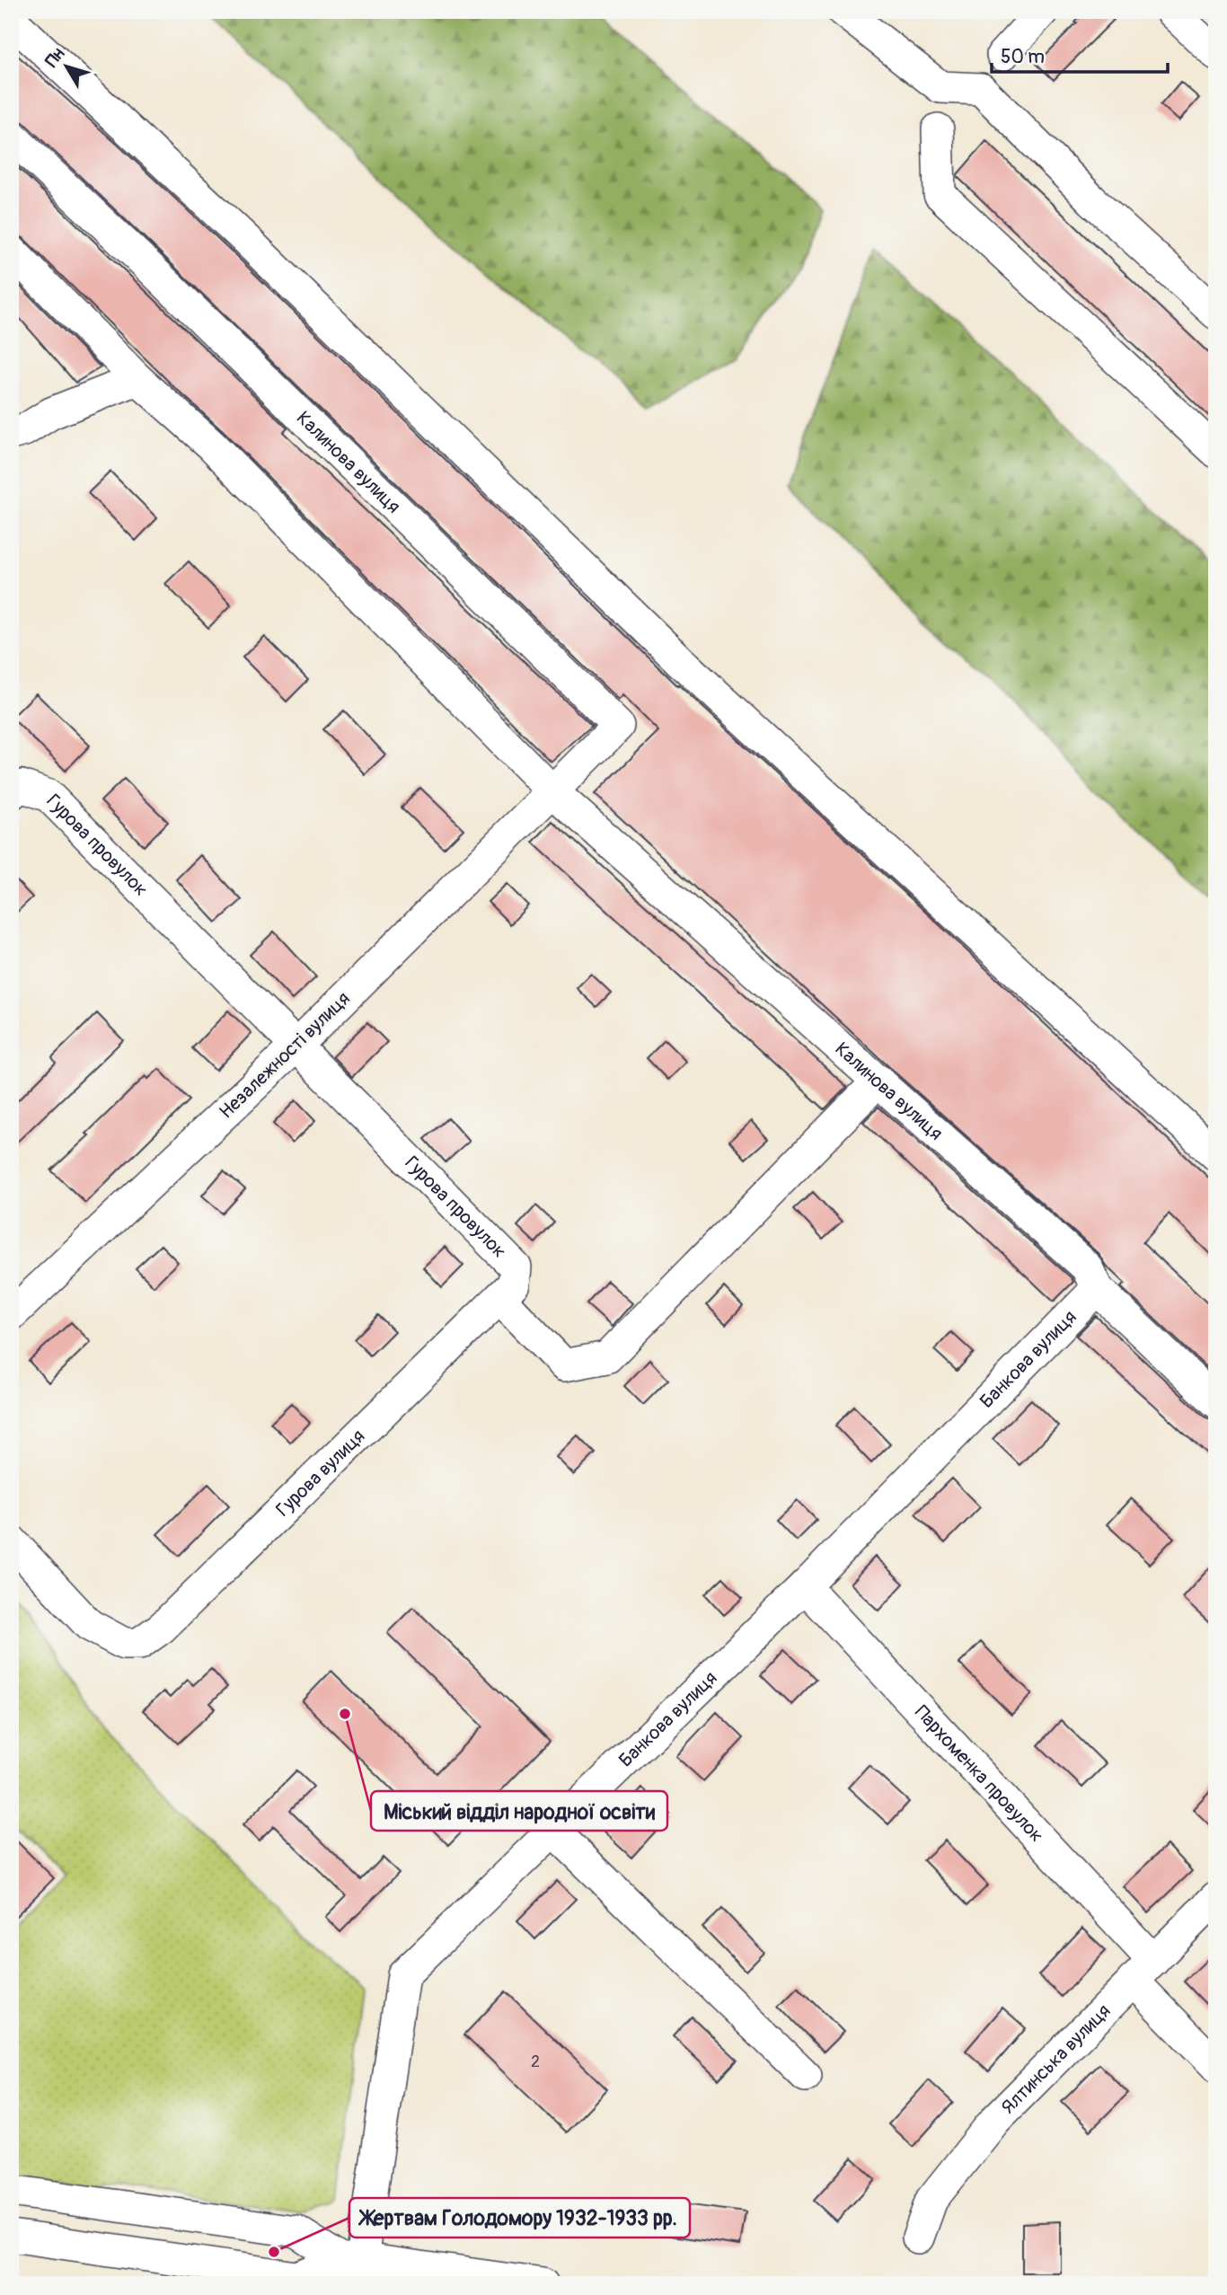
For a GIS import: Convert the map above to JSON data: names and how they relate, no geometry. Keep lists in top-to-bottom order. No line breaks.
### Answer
{"streets":{"street":["Калинова вулиця","Гурова провулок","Незалежності вулиця","Банкова вулиця","Гурова вулиця","Пархоменка провулок","Ялтинська вулиця"]},"crossings":[["Калинова вулиця","Незалежності вулиця"],["Калинова вулиця","Банкова вулиця"],["Гурова провулок","Незалежності вулиця"],["Гурова провулок","Гурова вулиця"],["Банкова вулиця","Пархоменка провулок"],["Пархоменка провулок","Ялтинська вулиця"]],"places":["Міський відділ народної освіти","Жертвам Голодомору 1932-1933 рр."],"house_numbers":["2"],"scale_bar":"50 m","north":"top left"}
